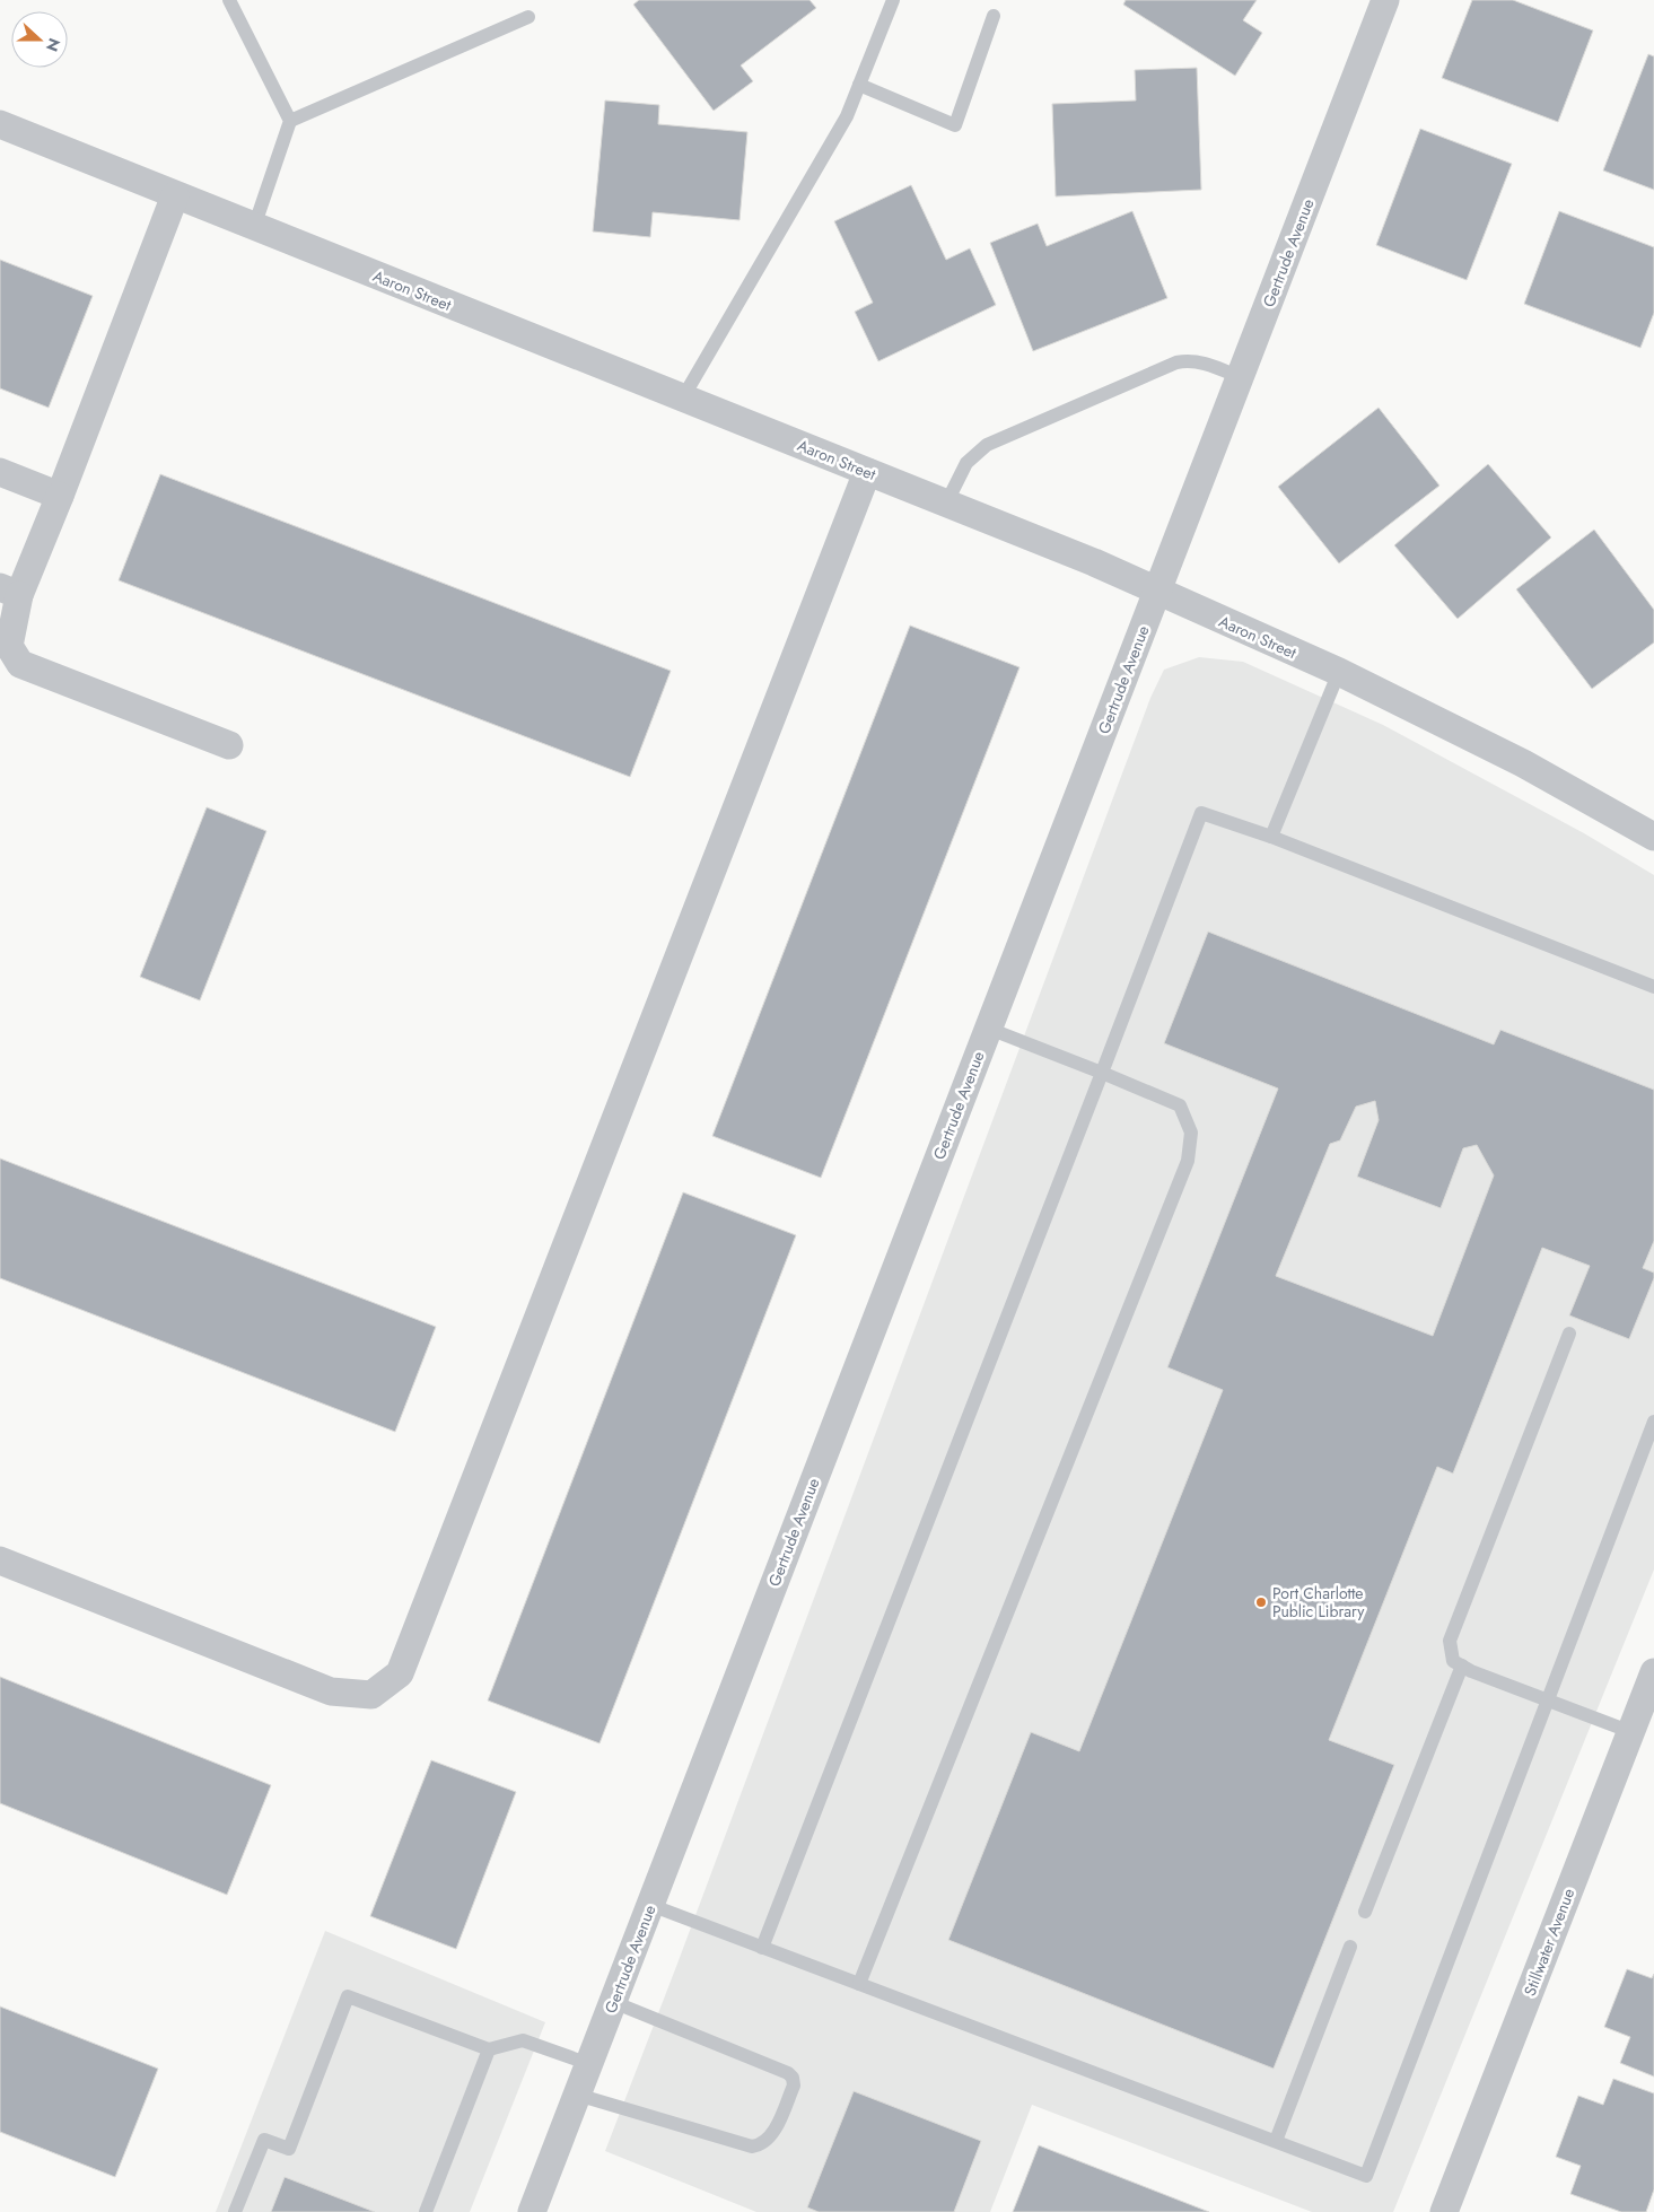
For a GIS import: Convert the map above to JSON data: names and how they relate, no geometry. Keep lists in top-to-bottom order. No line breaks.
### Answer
{"streets":{"street":["Gertrude Avenue","Aaron Street","Stillwater Avenue"]},"crossings":[["Gertrude Avenue","Aaron Street"]],"places":["Port Charlotte Public Library"],"north":"right"}
